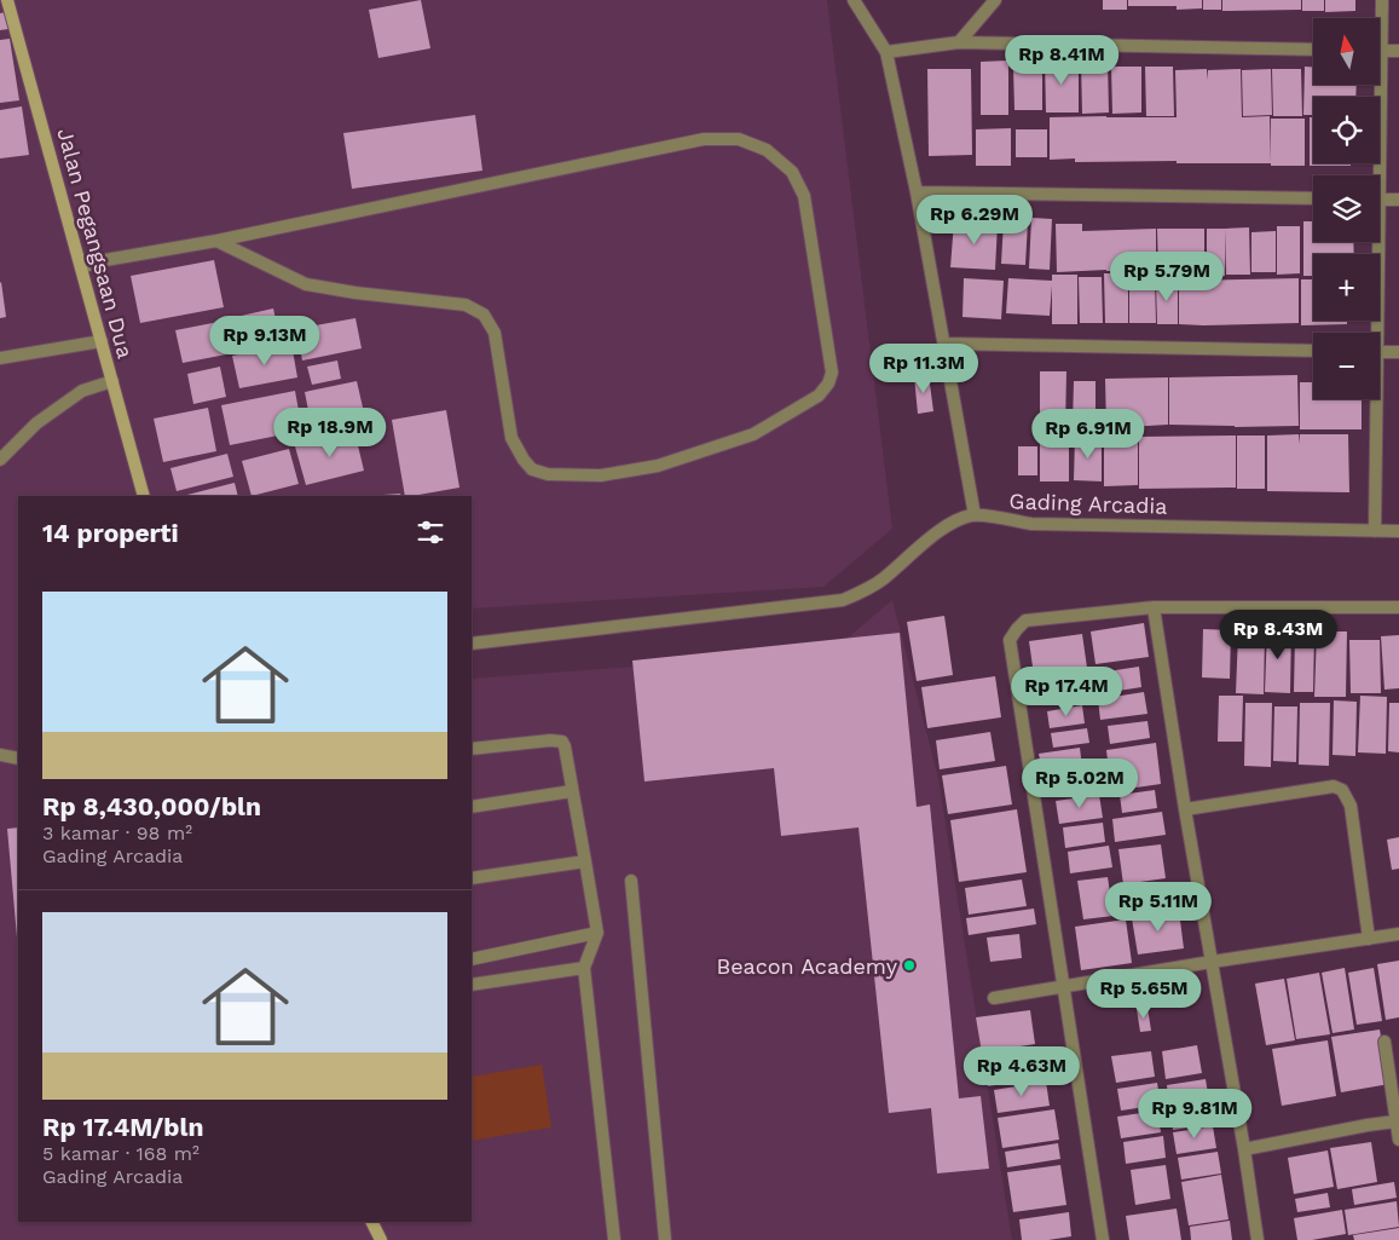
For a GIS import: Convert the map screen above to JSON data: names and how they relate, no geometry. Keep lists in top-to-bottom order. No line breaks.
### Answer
{"streets":{"main road":["Jalan Pegangsaan Dua"],"street":["Gading Arcadia"]},"places":["Beacon Academy"],"north":"top","page":{"map_buttons":["+","−"],"price":["Rp 8.41M","Rp 6.29M","Rp 5.79M","Rp 9.13M","Rp 11.3M","Rp 18.9M","Rp 6.91M","Rp 8.43M","Rp 17.4M","Rp 5.02M","Rp 5.11M","Rp 5.65M","Rp 4.63M","Rp 9.81M"],"heading":"14 properti","list":[{"name":"Rp 8,430,000/bln","note":"3 kamar · 98 m² · Gading Arcadia"},{"name":"Rp 17.4M/bln","note":"5 kamar · 168 m² · Gading Arcadia"}]}}
